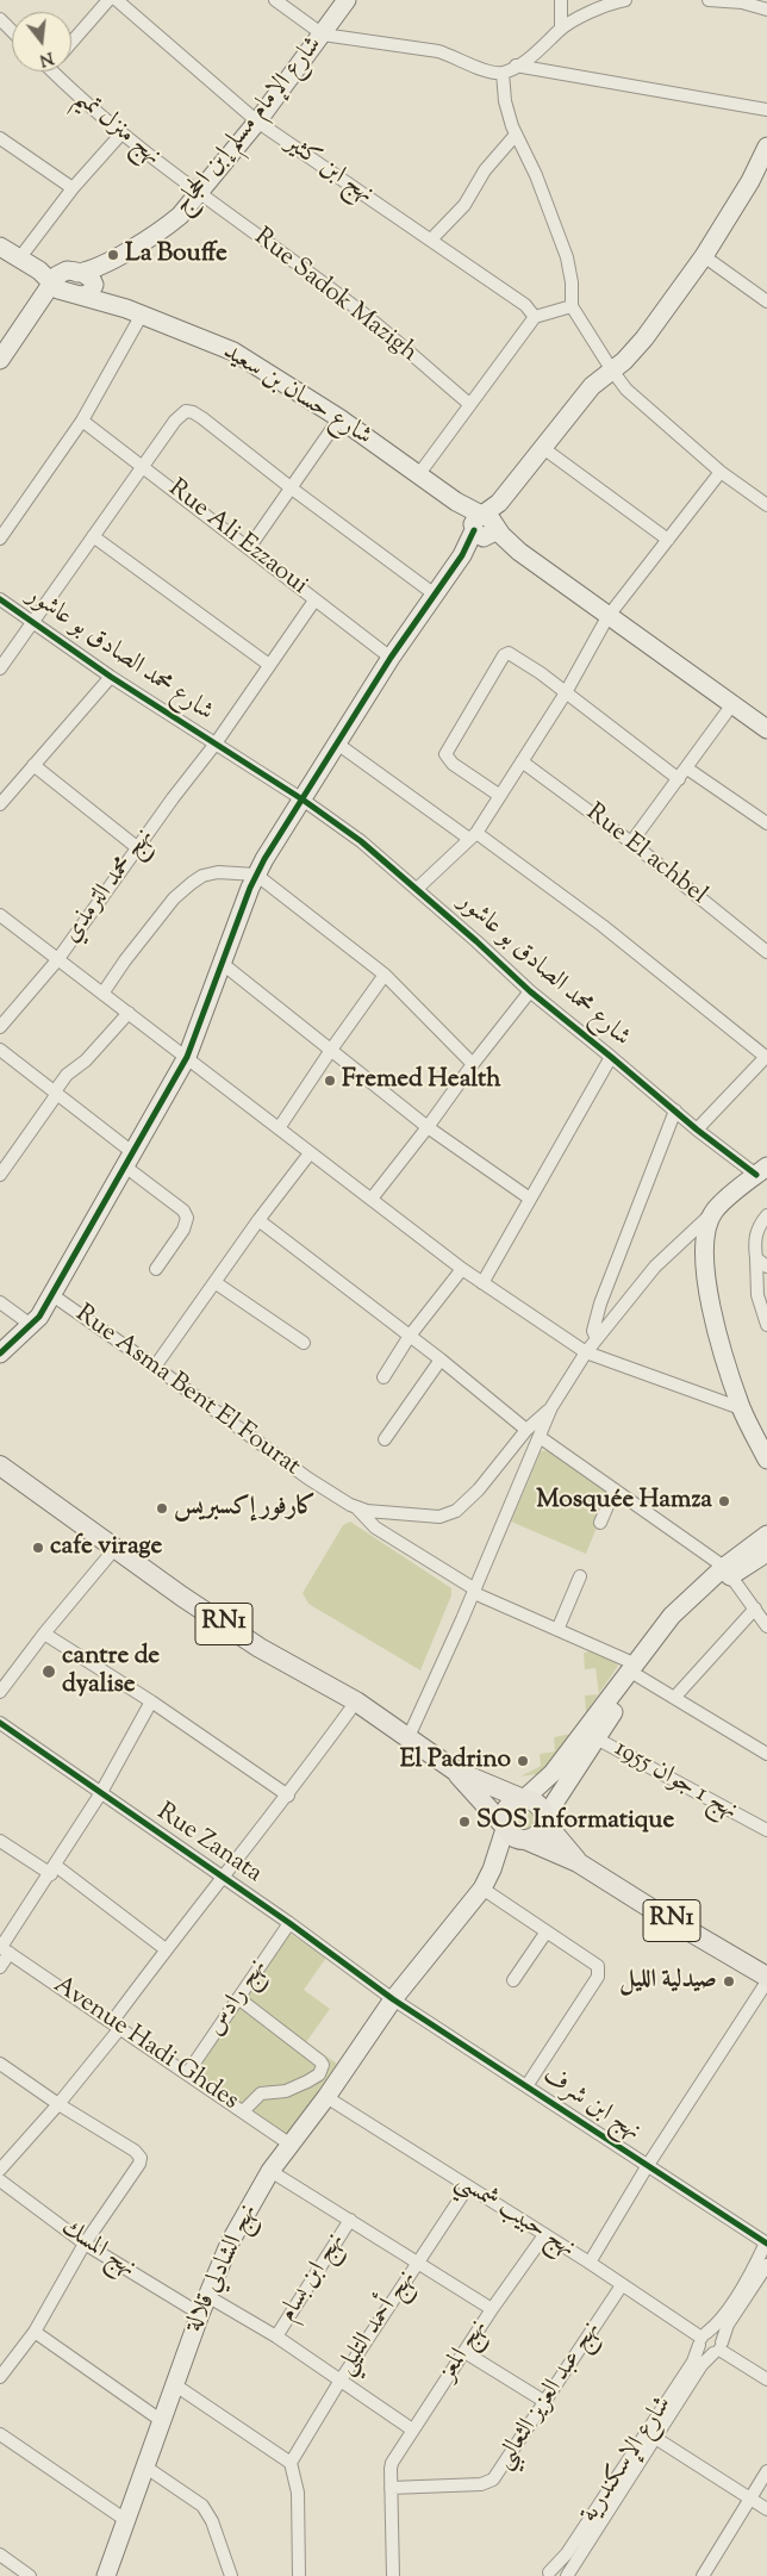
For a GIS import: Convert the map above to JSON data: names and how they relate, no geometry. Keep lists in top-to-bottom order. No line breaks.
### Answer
{"streets":{"main road":["RN1"],"street":["شارع اﻹمام مسلم إبن الحجاج","نهج منزل تميم","نهج ابن كثير","Rue Sadok Mazigh","شارع حسان بن سعيد","Rue Ali Ezzaoui","شارع محمد الصادق بو عاشور","Rue El achbel","نهج محمد الترمذي","Rue Asma Bent El Fourat","نهج 1 جوان 1955","Rue Zanata","نهج رادس","Avenue Hadi Ghdes","نهج ابن شرف","نهج حبيب شمسي","نهج المسك","نهج الشادلي قلالة","نهج ابن بسام","نهج أحمد التليلي","نهج المعز","نهج عبد العزيز الثعالبي","شارع الإسكندرية"]},"crossings":[["شارع اﻹمام مسلم إبن الحجاج","نهج منزل تميم"],["شارع اﻹمام مسلم إبن الحجاج","نهج ابن كثير"],["شارع اﻹمام مسلم إبن الحجاج","Rue Sadok Mazigh"],["شارع اﻹمام مسلم إبن الحجاج","شارع حسان بن سعيد"],["نهج منزل تميم","Rue Sadok Mazigh"],["Rue Ali Ezzaoui","نهج محمد الترمذي"],["شارع محمد الصادق بو عاشور","نهج محمد الترمذي"],["RN1","نهج الشادلي قلالة"],["Rue Zanata","نهج رادس"],["Rue Zanata","نهج ابن شرف"],["Rue Zanata","نهج الشادلي قلالة"],["نهج رادس","Avenue Hadi Ghdes"],["Avenue Hadi Ghdes","نهج الشادلي قلالة"],["نهج ابن شرف","نهج الشادلي قلالة"],["نهج ابن شرف","شارع الإسكندرية"],["نهج حبيب شمسي","نهج الشادلي قلالة"],["نهج حبيب شمسي","نهج أحمد التليلي"],["نهج حبيب شمسي","نهج المعز"],["نهج حبيب شمسي","نهج عبد العزيز الثعالبي"],["نهج حبيب شمسي","شارع الإسكندرية"],["نهج المسك","نهج الشادلي قلالة"],["نهج المعز","نهج عبد العزيز الثعالبي"]],"places":["La Bouffe","Fremed Health","Mosquée Hamza","كارفور إكسبريس","cafe virage","cantre de dyalise","El Padrino","SOS Informatique","صيدلية الليل"],"north":"bottom"}
